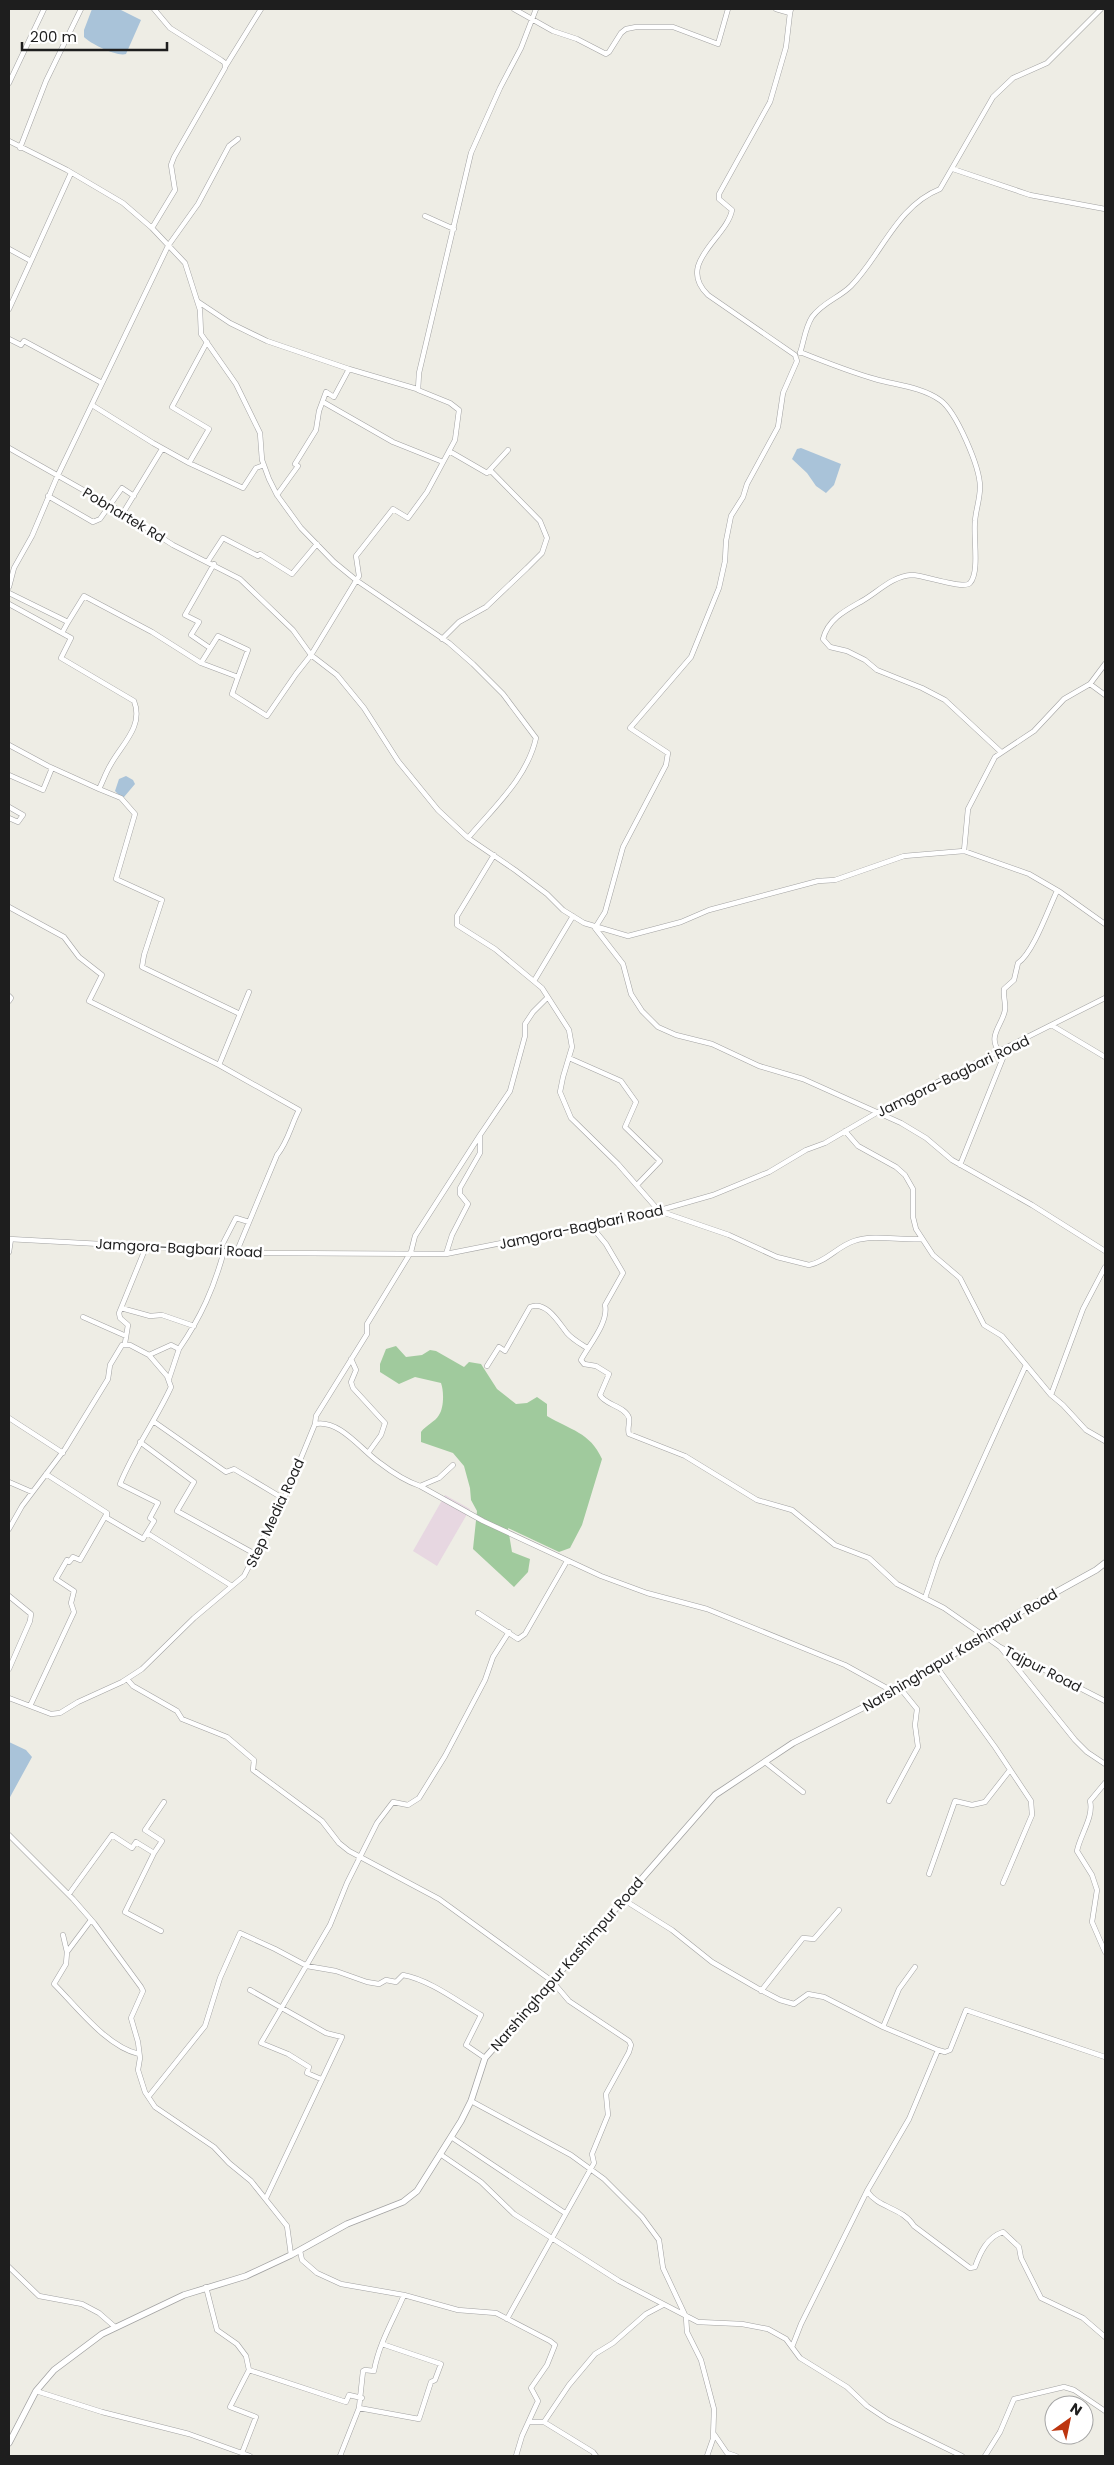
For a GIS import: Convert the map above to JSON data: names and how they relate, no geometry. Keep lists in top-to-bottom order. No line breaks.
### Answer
{"streets":{"street":["Pobnartek Rd","Jamgora-Bagbari Road","Step Media Road","Narshinghapur Kashimpur Road","Tajpur Road"]},"crossings":[["Jamgora-Bagbari Road","Step Media Road"],["Narshinghapur Kashimpur Road","Tajpur Road"]],"scale_bar":"200 m","north":"top right"}
